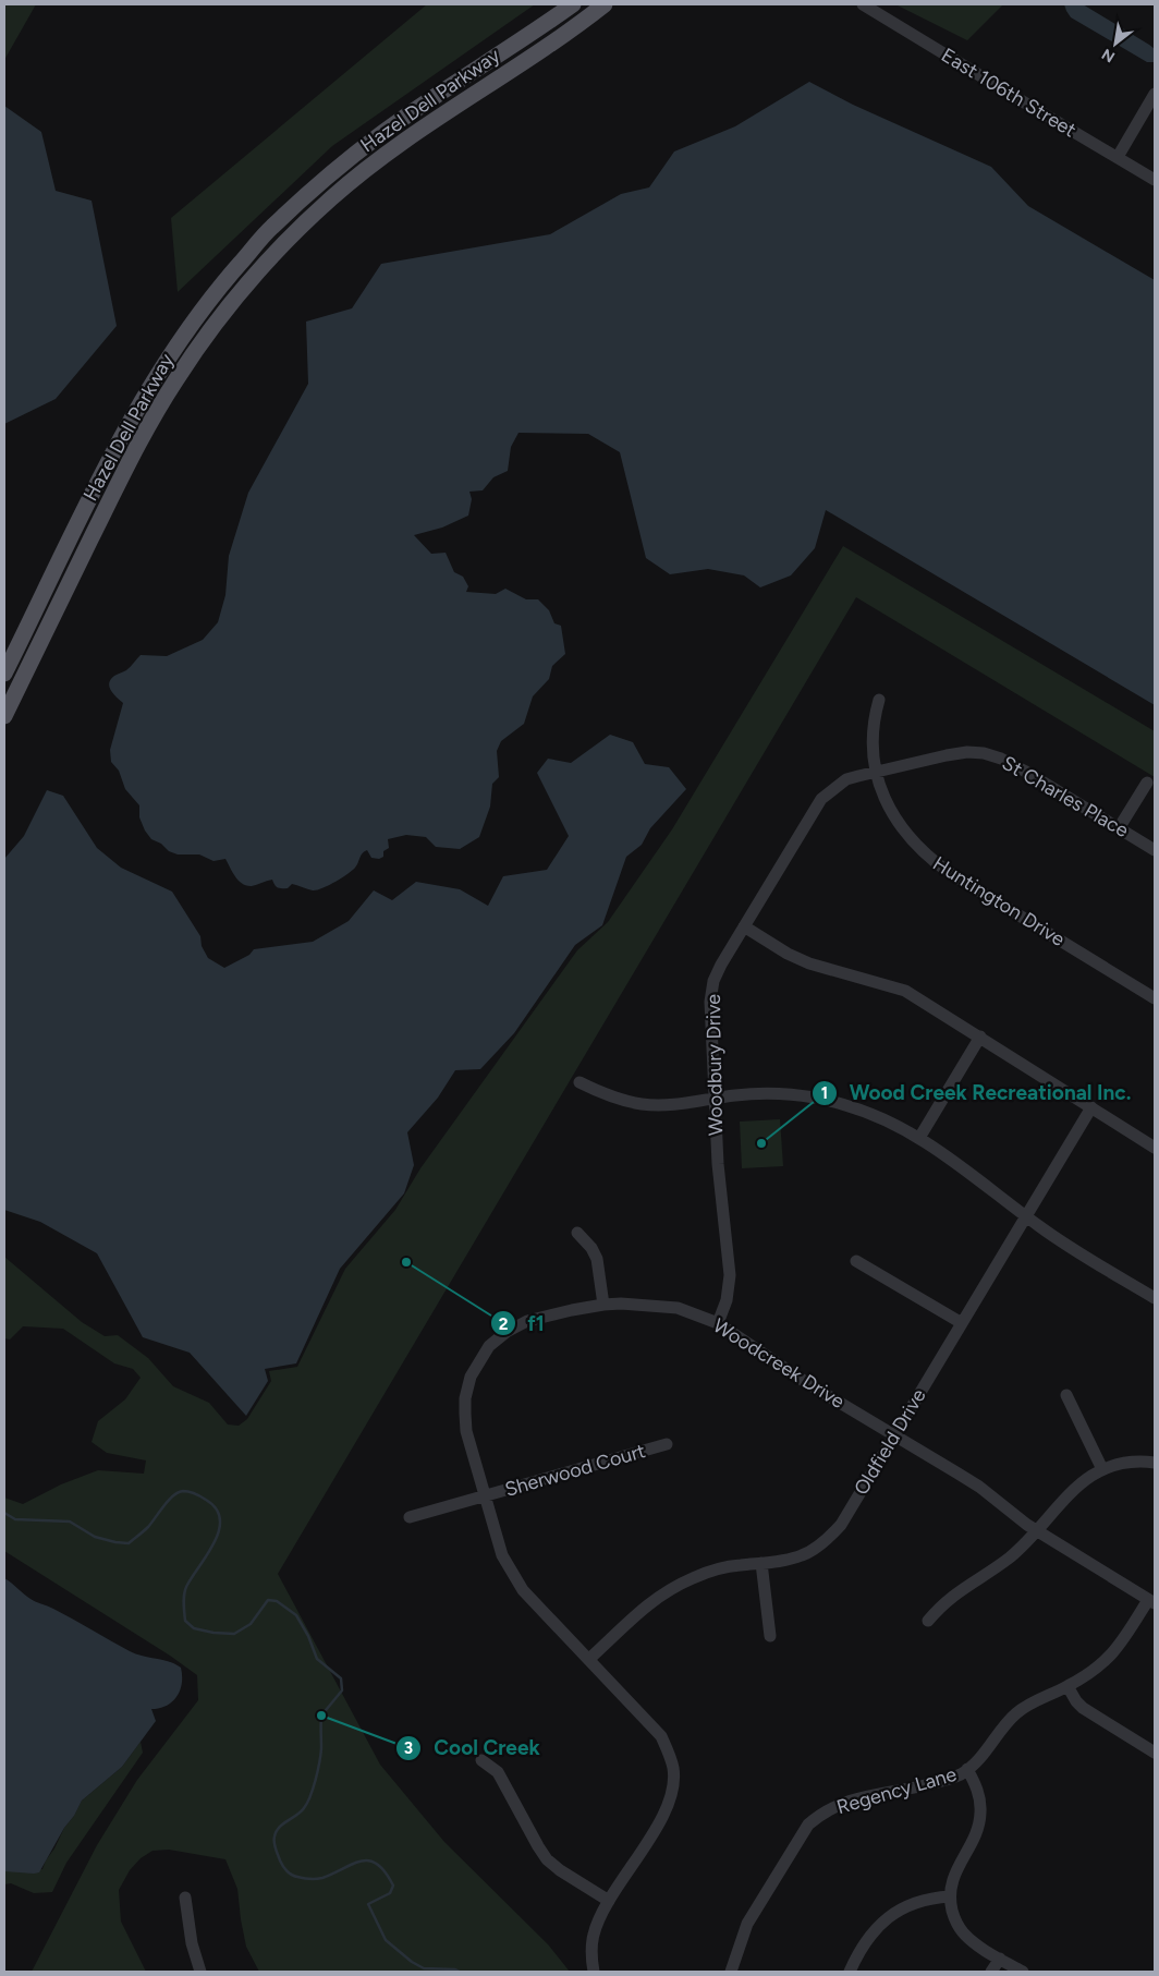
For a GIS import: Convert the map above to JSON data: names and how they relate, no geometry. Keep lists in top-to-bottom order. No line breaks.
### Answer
{"streets":{"main road":["Hazel Dell Parkway"],"street":["East 106th Street","St Charles Place","Huntington Drive","Woodbury Drive","Woodcreek Drive","Oldfield Drive","Sherwood Court","Regency Lane"]},"crossings":[["St Charles Place","Huntington Drive"],["St Charles Place","Woodbury Drive"],["Huntington Drive","Woodbury Drive"],["Woodbury Drive","Woodcreek Drive"],["Woodcreek Drive","Oldfield Drive"],["Woodcreek Drive","Sherwood Court"],["Woodcreek Drive","Regency Lane"]],"places":["Wood Creek Recreational Inc.","f1","Cool Creek"],"north":"bottom left"}
